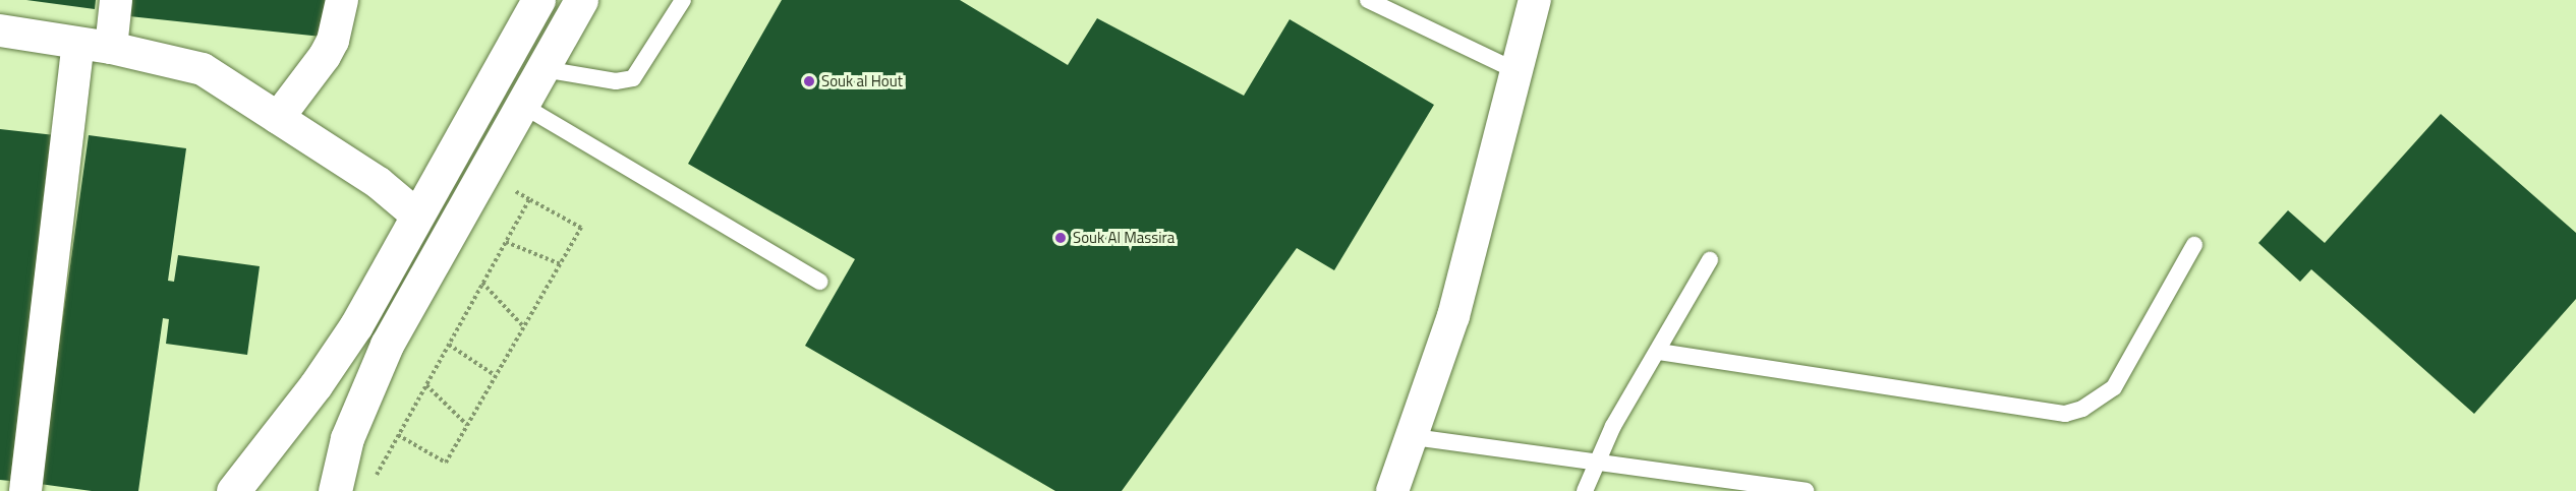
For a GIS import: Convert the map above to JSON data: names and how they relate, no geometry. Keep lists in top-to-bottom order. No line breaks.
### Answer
{"places":["Souk al Hout","Souk Al Massira"]}
